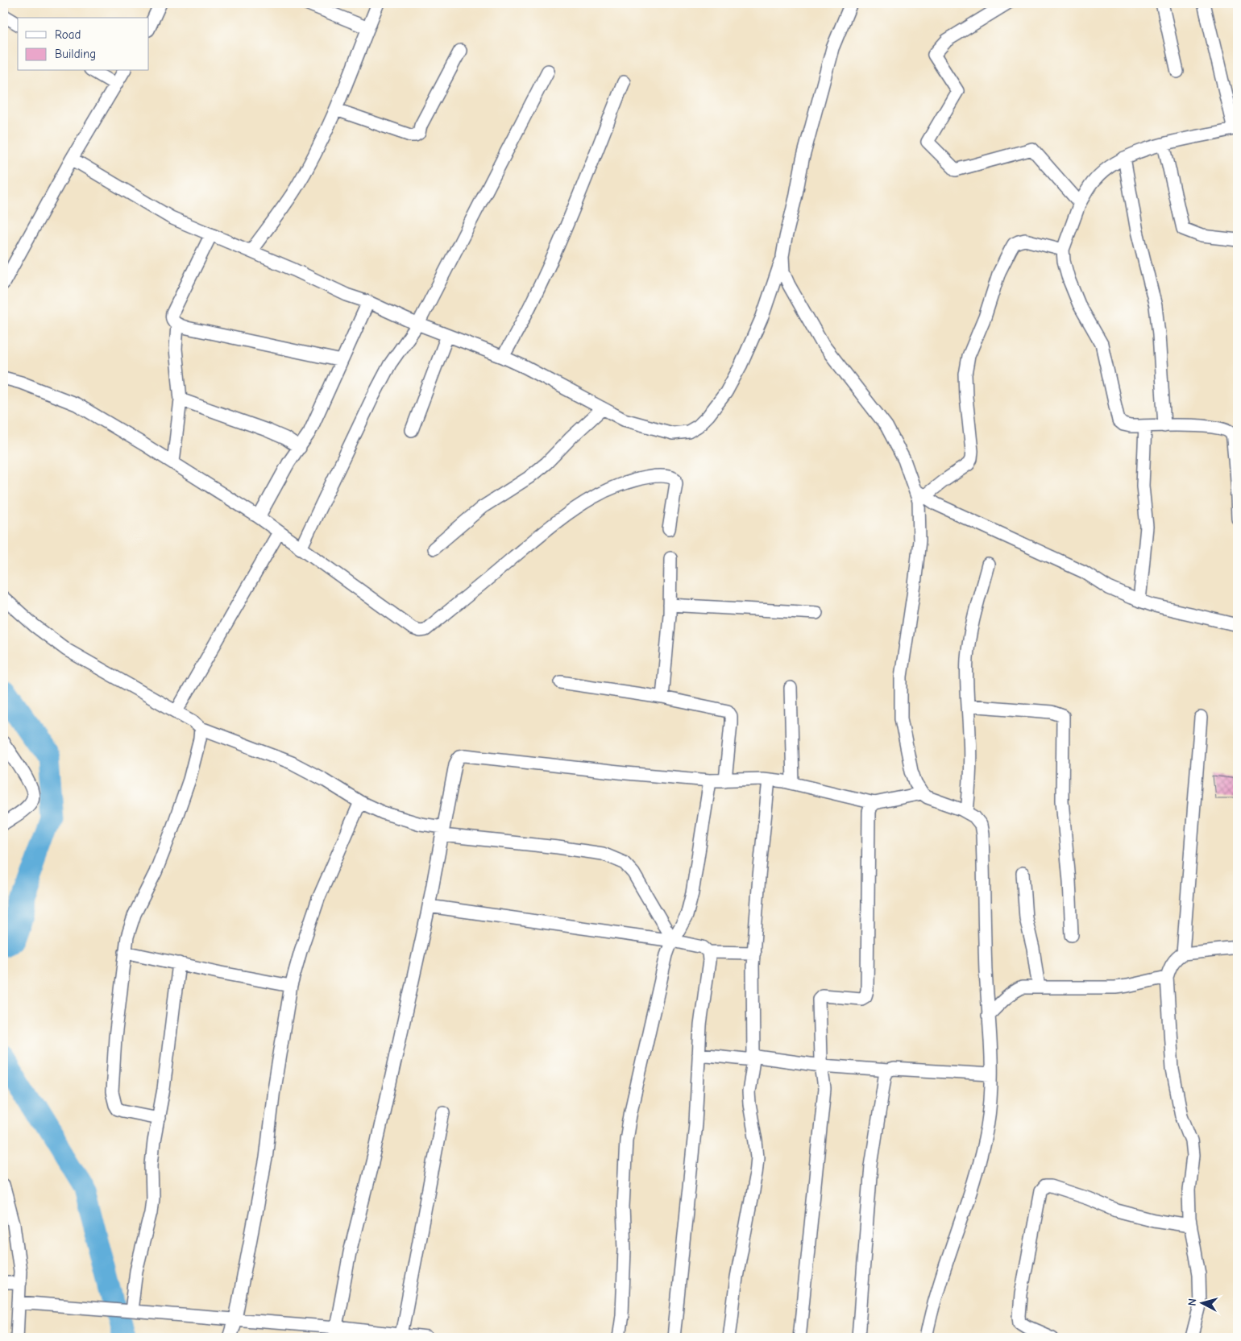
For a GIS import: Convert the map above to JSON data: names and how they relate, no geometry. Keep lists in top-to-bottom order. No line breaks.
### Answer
{"legend":["Road","Building"],"north":"left"}
